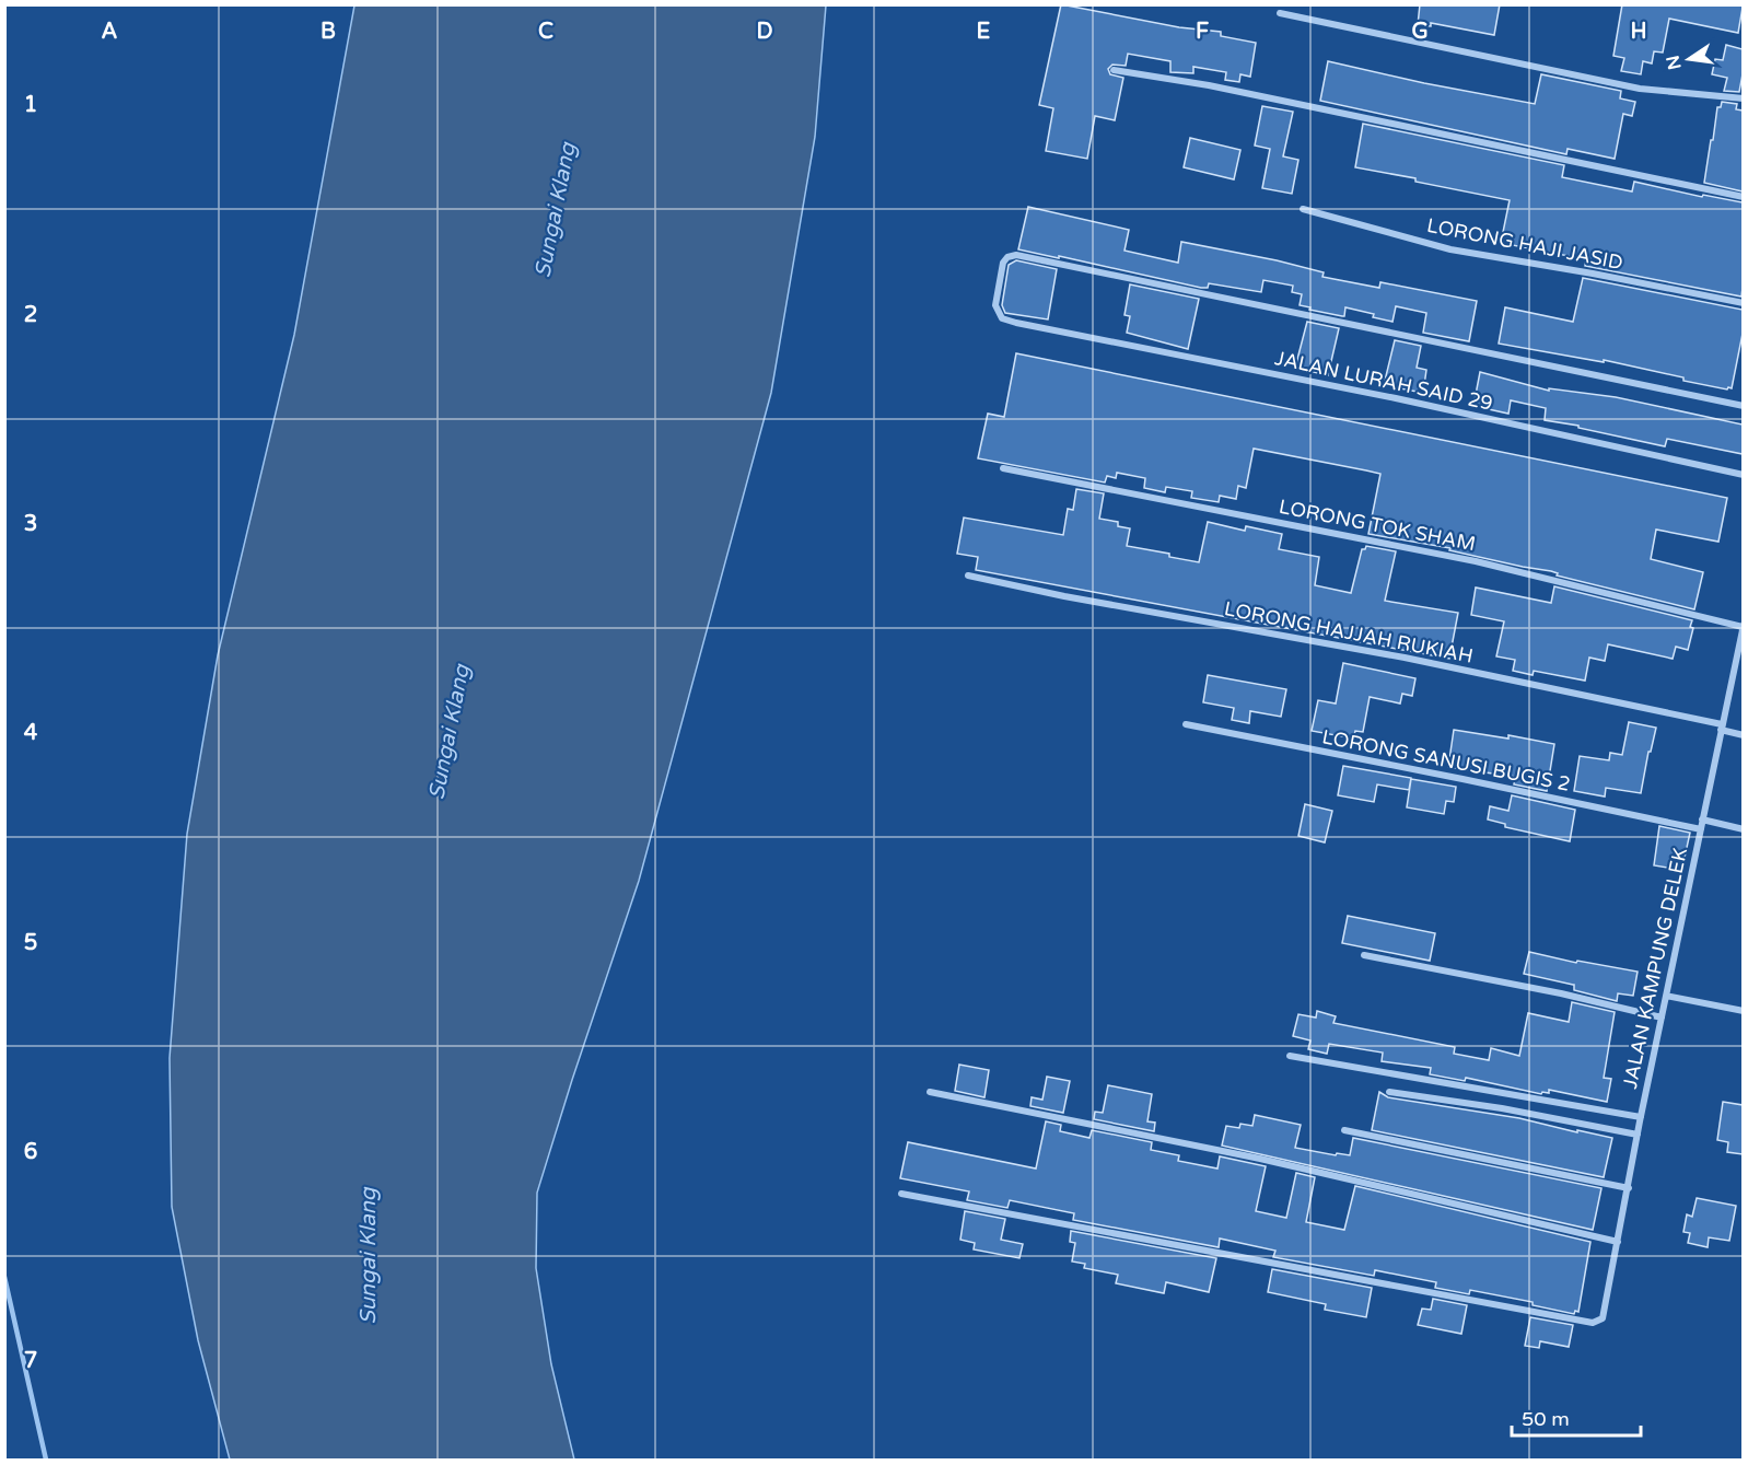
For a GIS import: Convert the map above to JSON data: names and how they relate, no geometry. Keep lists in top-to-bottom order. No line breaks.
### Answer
{"streets":{"street":["LORONG HAJI JASID","JALAN LURAH SAID 29","LORONG TOK SHAM","LORONG HAJJAH RUKIAH","LORONG SANUSI BUGIS 2","JALAN KAMPUNG DELEK"]},"crossings":[["LORONG TOK SHAM","JALAN KAMPUNG DELEK"],["LORONG HAJJAH RUKIAH","JALAN KAMPUNG DELEK"],["LORONG SANUSI BUGIS 2","JALAN KAMPUNG DELEK"]],"water":["Sungai Klang"],"scale_bar":"50 m","north":"left","grid":{"columns":["A","B","C","D","E","F","G","H"],"rows":["1","2","3","4","5","6","7"]}}
